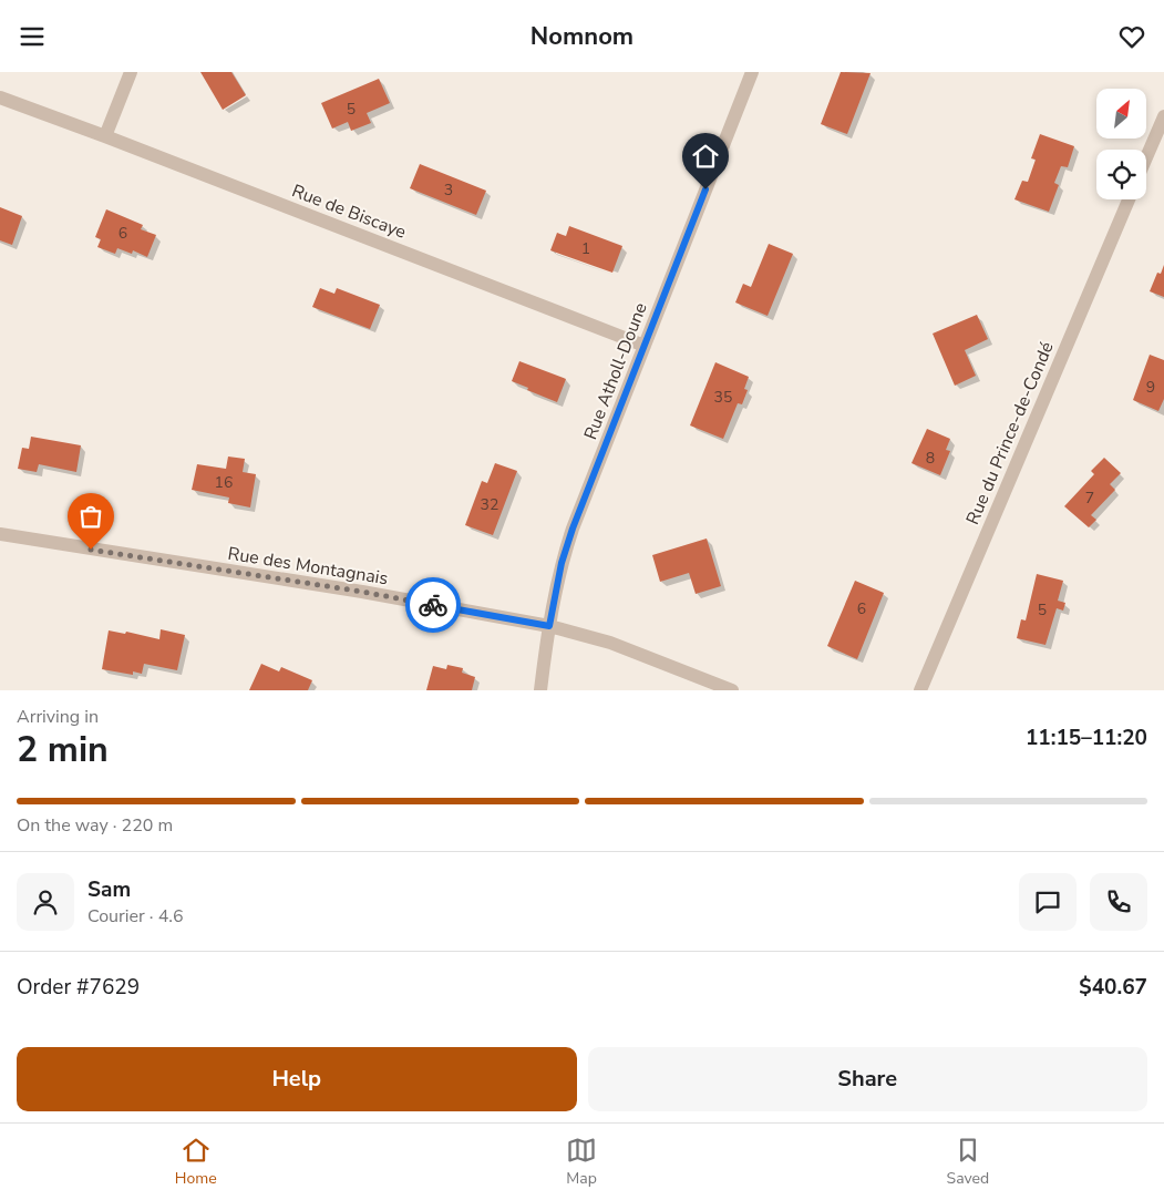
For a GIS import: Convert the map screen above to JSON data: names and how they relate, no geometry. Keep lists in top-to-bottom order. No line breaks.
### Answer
{"streets":{"street":["Rue de Biscaye","Rue Atholl-Doune","Rue du Prince-de-Condé","Rue des Montagnais"]},"crossings":[["Rue de Biscaye","Rue Atholl-Doune"],["Rue Atholl-Doune","Rue des Montagnais"]],"house_numbers":["5","3","6","1","9","35","8","16","7","32","6","5"],"north":"top right","page":{"header":"Nomnom","heading":["2 min","Arriving in","11:15–11:20"],"panel":["Sam","Courier · 4.6","Order #7629","$40.67"],"bar":"On the way · 220 m","buttons":["Help","Share"],"tabs":["Home","Map","Saved"]}}
